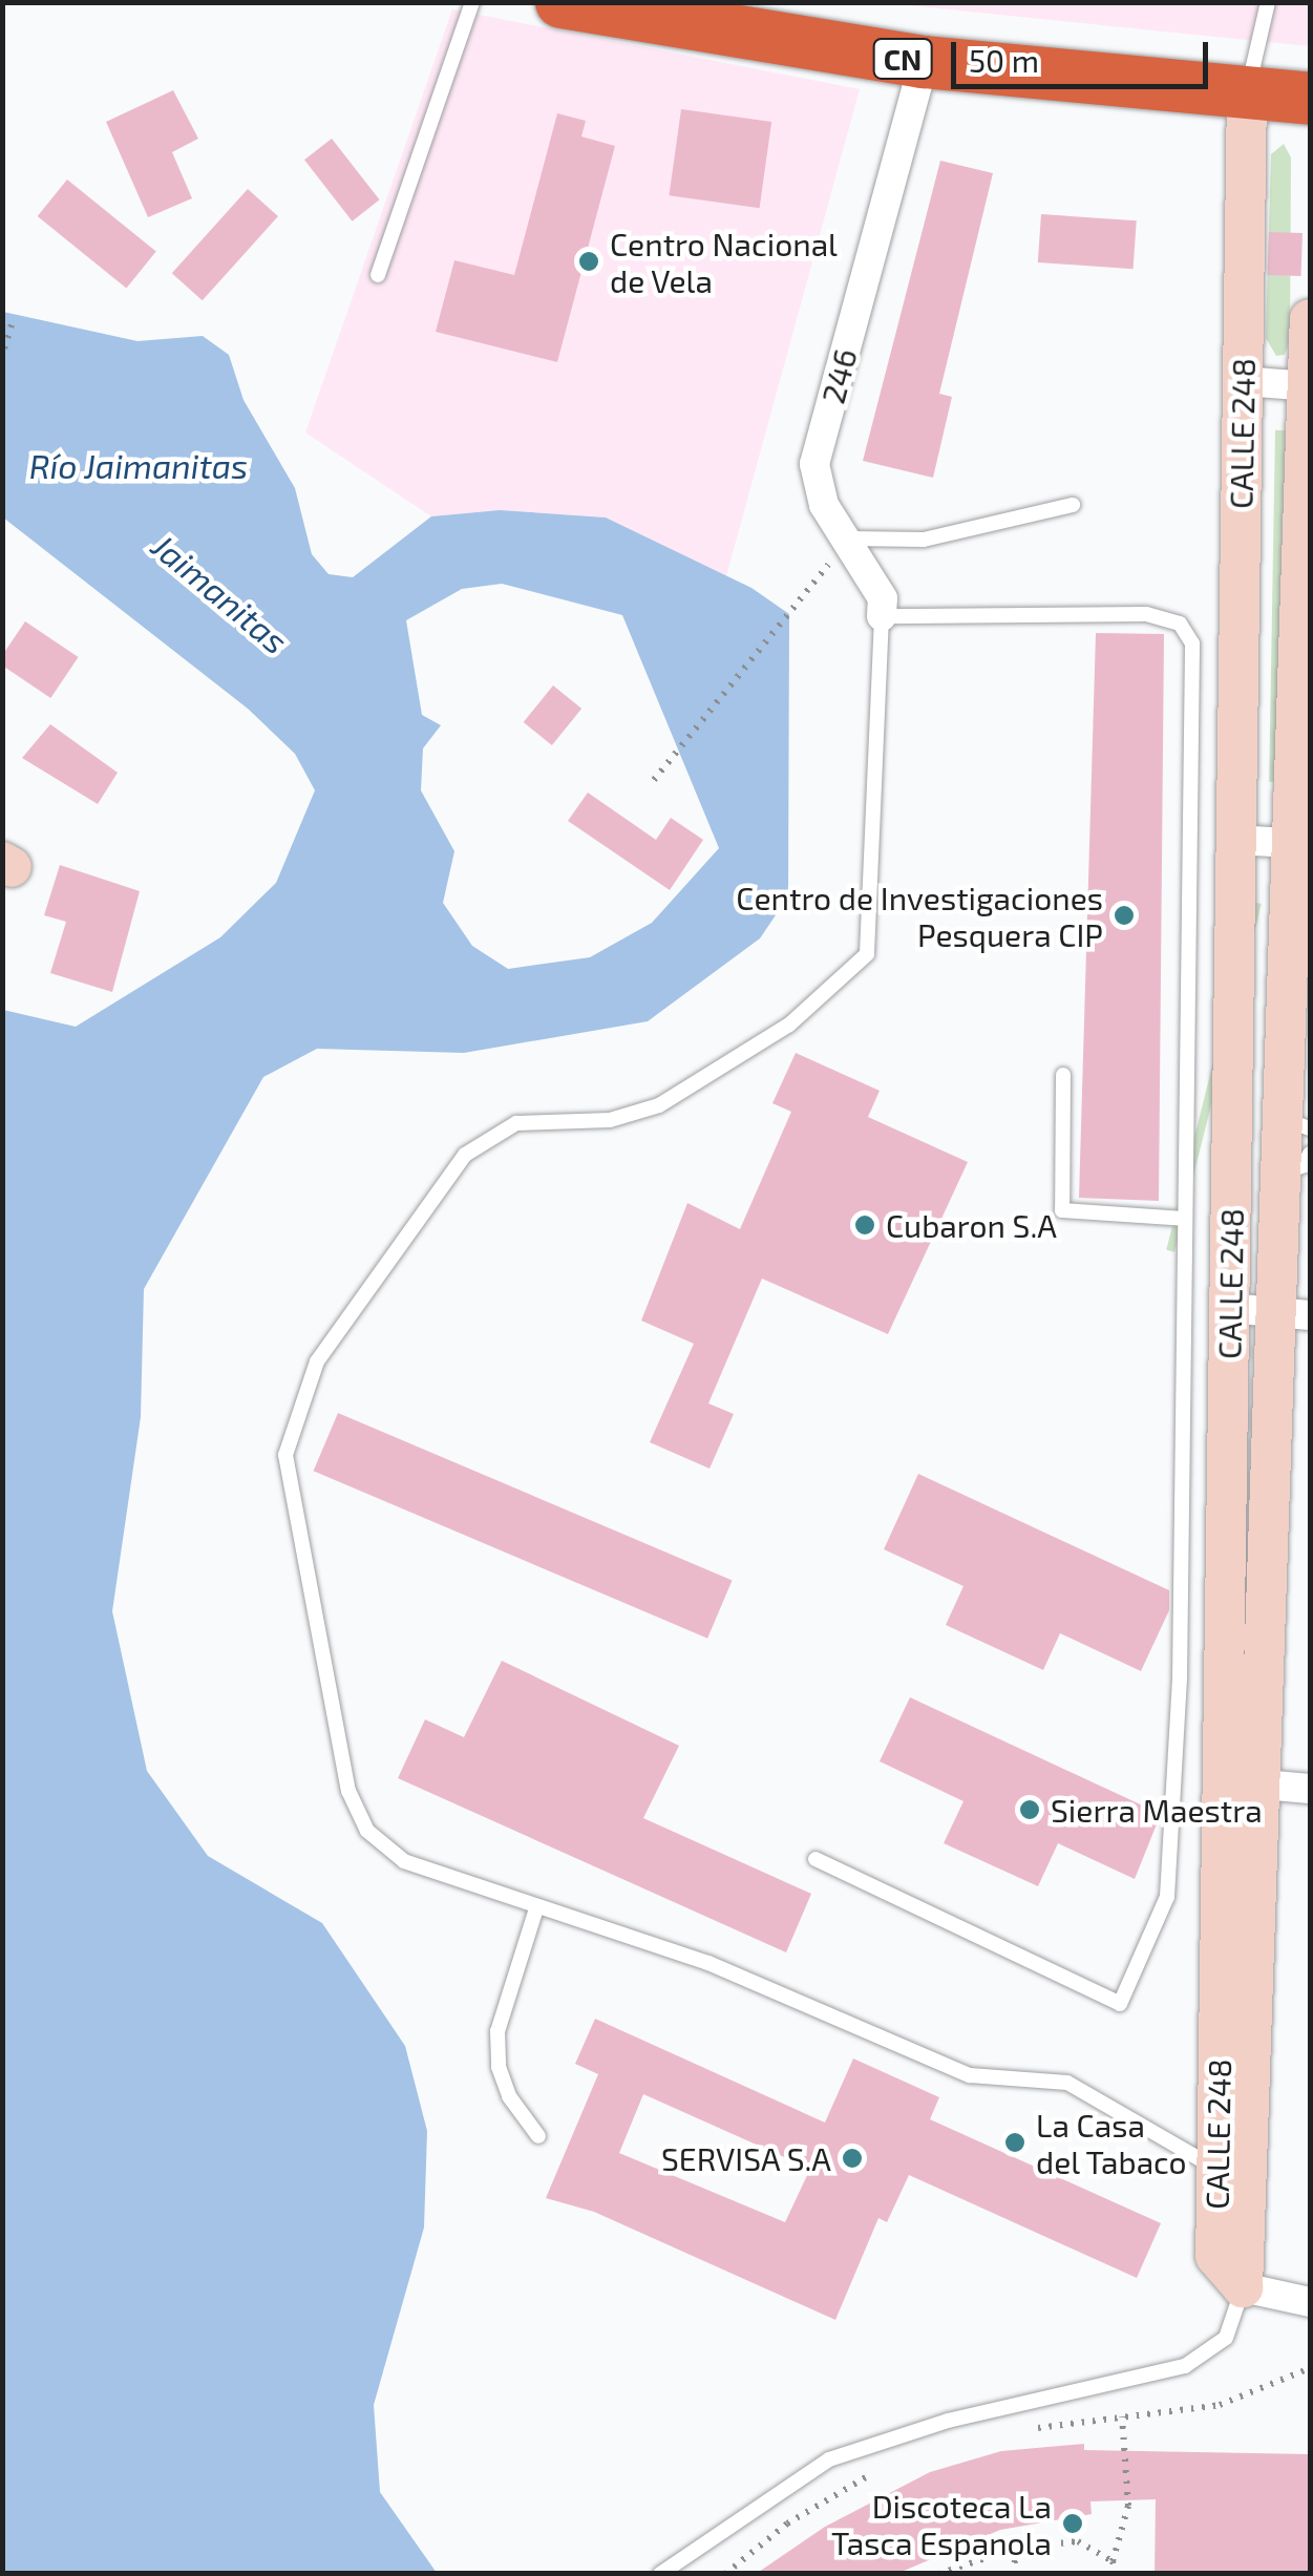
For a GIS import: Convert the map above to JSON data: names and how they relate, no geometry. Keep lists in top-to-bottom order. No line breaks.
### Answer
{"streets":{"highway":["CN"],"street":["246","CALLE 248"]},"crossings":[["CN","246"],["CN","CALLE 248"]],"water":["Río Jaimanitas","Jaimanitas"],"places":["Centro Nacional de Vela","Centro de Investigaciones Pesquera CIP","Cubaron S.A","Sierra Maestra","La Casa del Tabaco","SERVISA S.A","Discoteca La Tasca Espanola"],"scale_bar":"50 m"}
